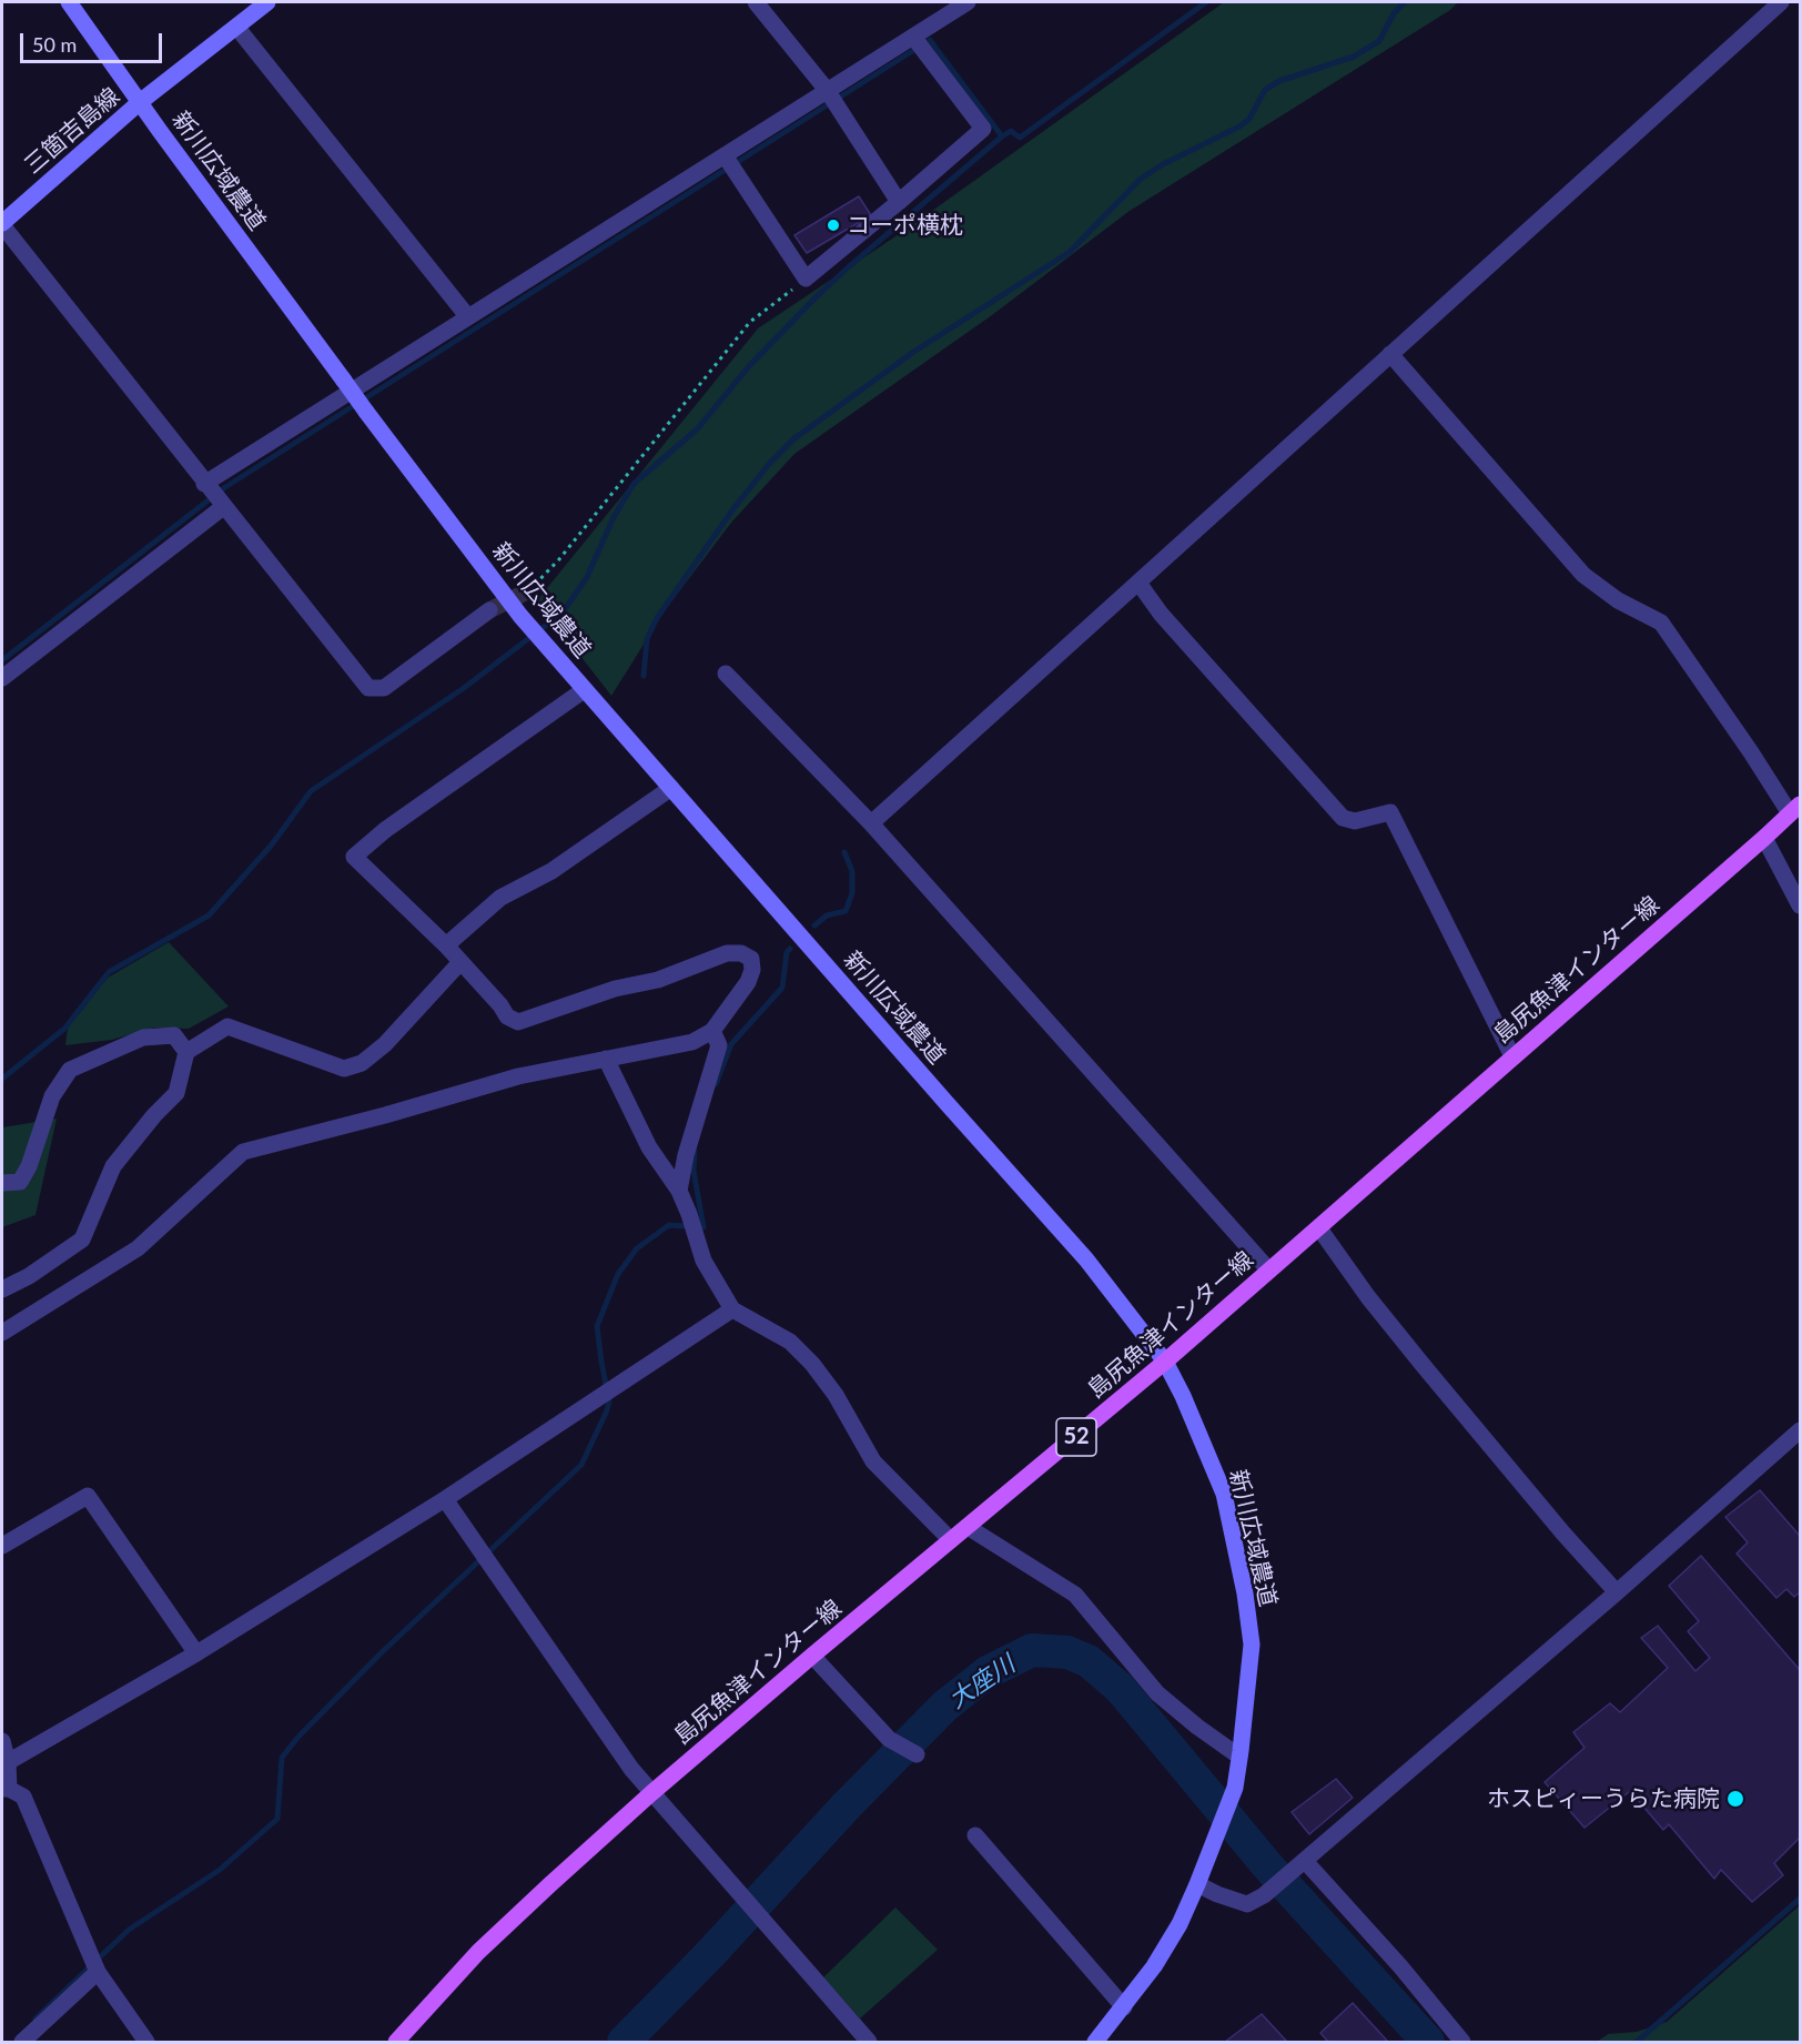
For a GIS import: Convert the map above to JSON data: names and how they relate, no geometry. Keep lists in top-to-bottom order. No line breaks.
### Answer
{"streets":{"main road":["島尻魚津インター線","52"],"street":["三箇吉島線","新川広域農道"]},"crossings":[["三箇吉島線","新川広域農道"],["新川広域農道","島尻魚津インター線"]],"water":["大座川"],"places":["コーポ横枕","ホスピィーうらた病院"],"scale_bar":"50 m"}
